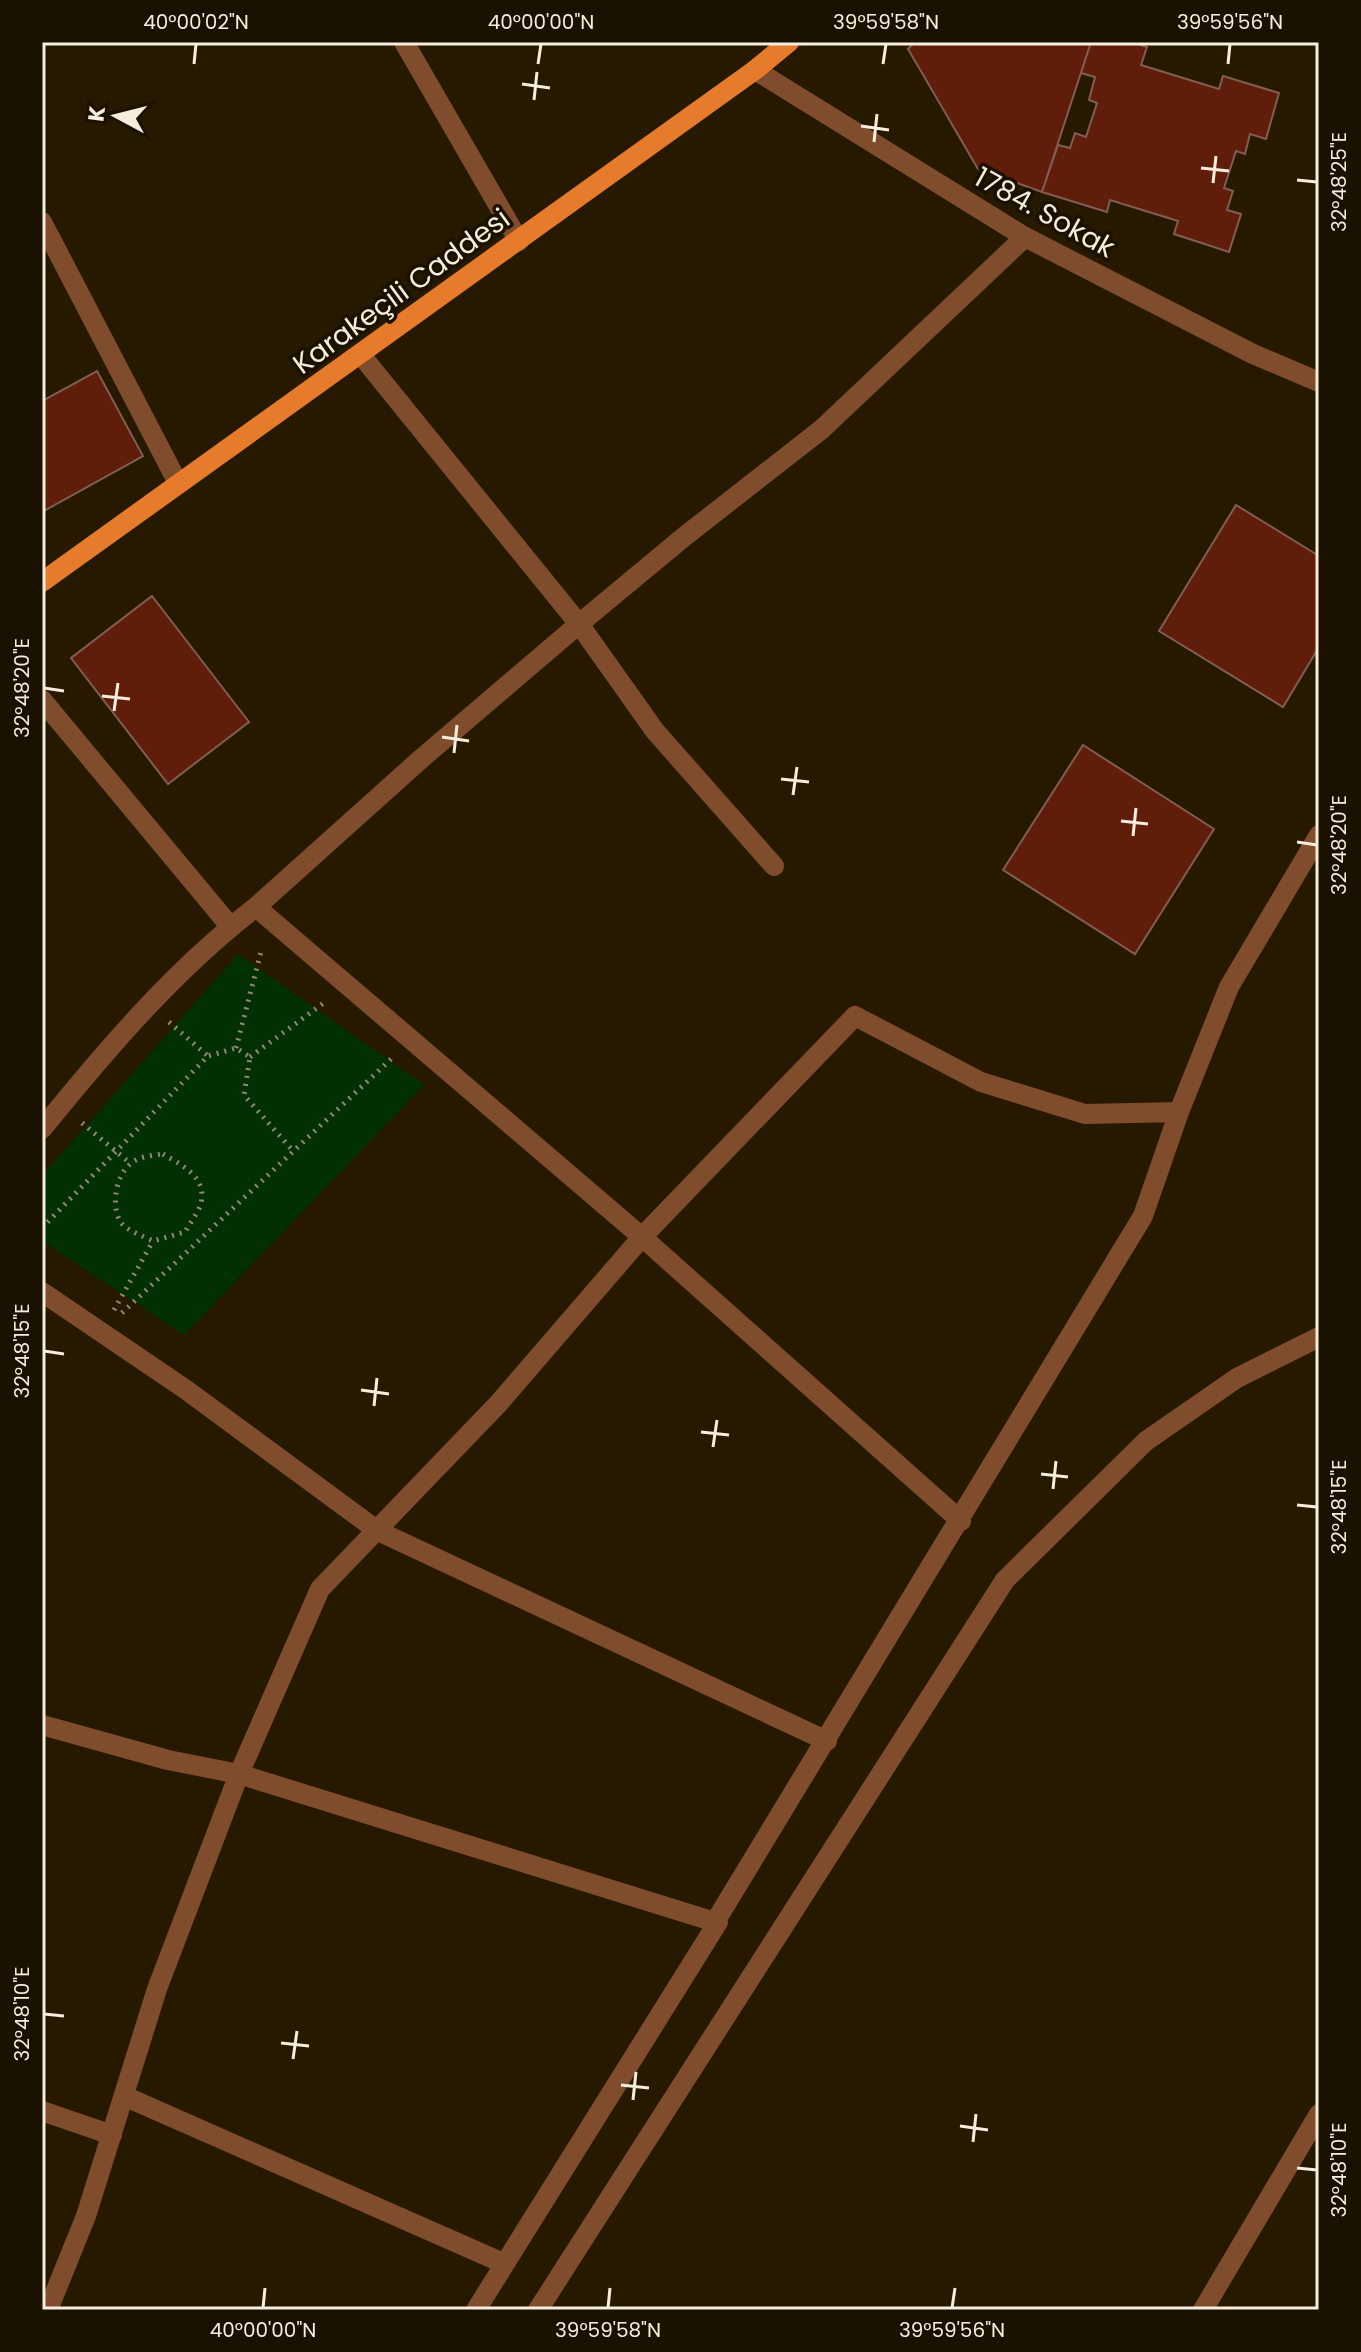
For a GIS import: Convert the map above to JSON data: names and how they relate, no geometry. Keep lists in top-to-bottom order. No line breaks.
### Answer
{"streets":{"main road":["Karakeçili Caddesi"],"street":["1784. Sokak"]},"crossings":[["1784. Sokak","Karakeçili Caddesi"]],"north":"left","coordinates":["40°00'02\"N","40°00'00\"N","39°59'58\"N","39°59'56\"N","32°48'25\"E","32°48'20\"E","32°48'15\"E","32°48'10\"E"]}
